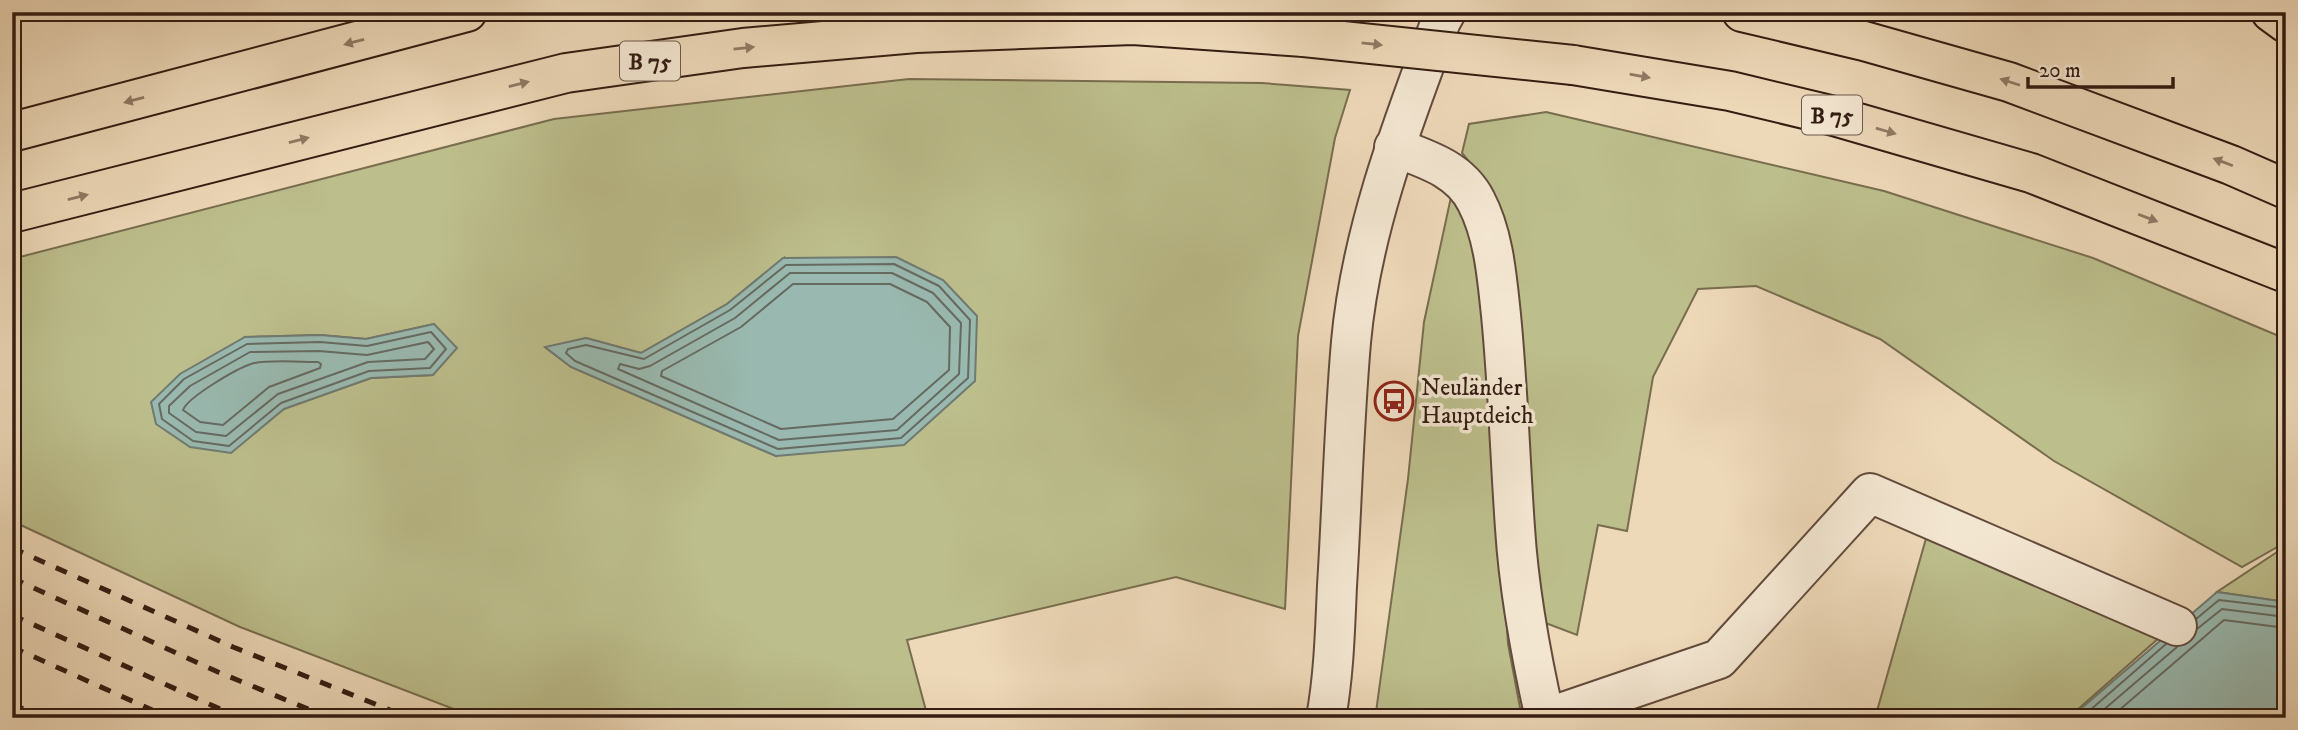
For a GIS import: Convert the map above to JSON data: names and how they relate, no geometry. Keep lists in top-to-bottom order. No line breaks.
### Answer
{"streets":{"main road":["B 75"]},"places":{"bus stop":["Neuländer Hauptdeich"]},"scale_bar":"20 m"}
